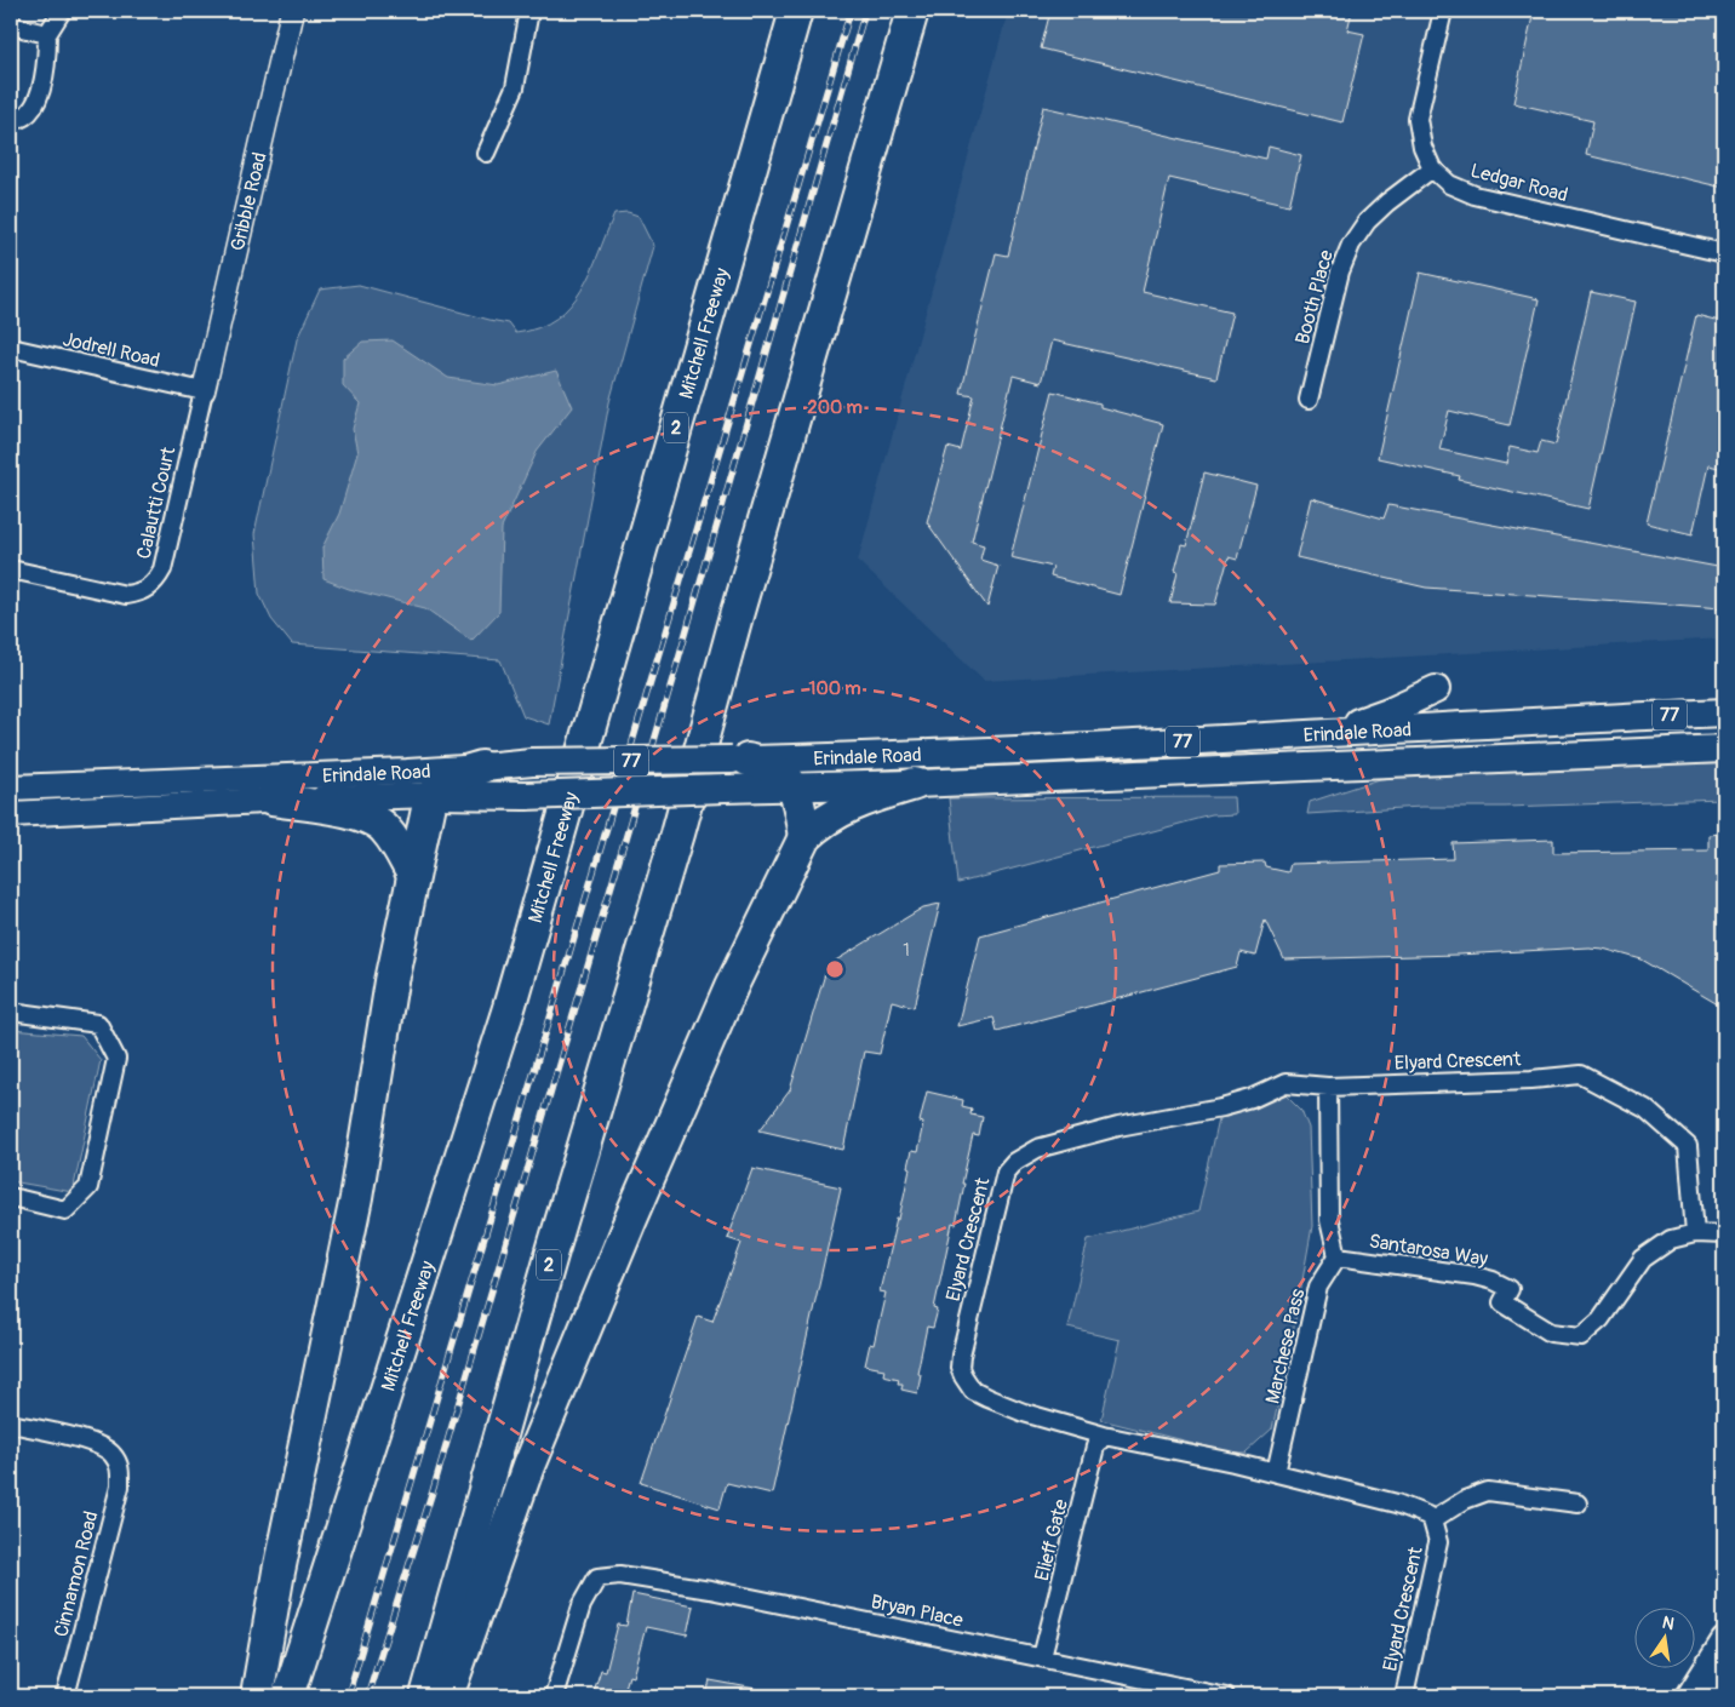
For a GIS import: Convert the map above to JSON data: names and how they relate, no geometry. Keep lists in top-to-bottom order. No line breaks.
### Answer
{"streets":{"highway":["Mitchell Freeway","2"],"main road":["77","Erindale Road"],"street":["Ledgar Road","Gribble Road","Booth Place","Jodrell Road","Calautti Court","Elyard Crescent","Santarosa Way","Marchese Pass","Elieff Gate","Cinnamon Road","Bryan Place"]},"crossings":[["Ledgar Road","Booth Place"],["Gribble Road","Jodrell Road"],["Gribble Road","Calautti Court"],["Jodrell Road","Calautti Court"],["Elyard Crescent","Santarosa Way"],["Elyard Crescent","Marchese Pass"],["Elyard Crescent","Elieff Gate"],["Santarosa Way","Marchese Pass"],["Elieff Gate","Bryan Place"]],"house_numbers":["1"],"north":"top","rings":["200 m","100 m"]}
